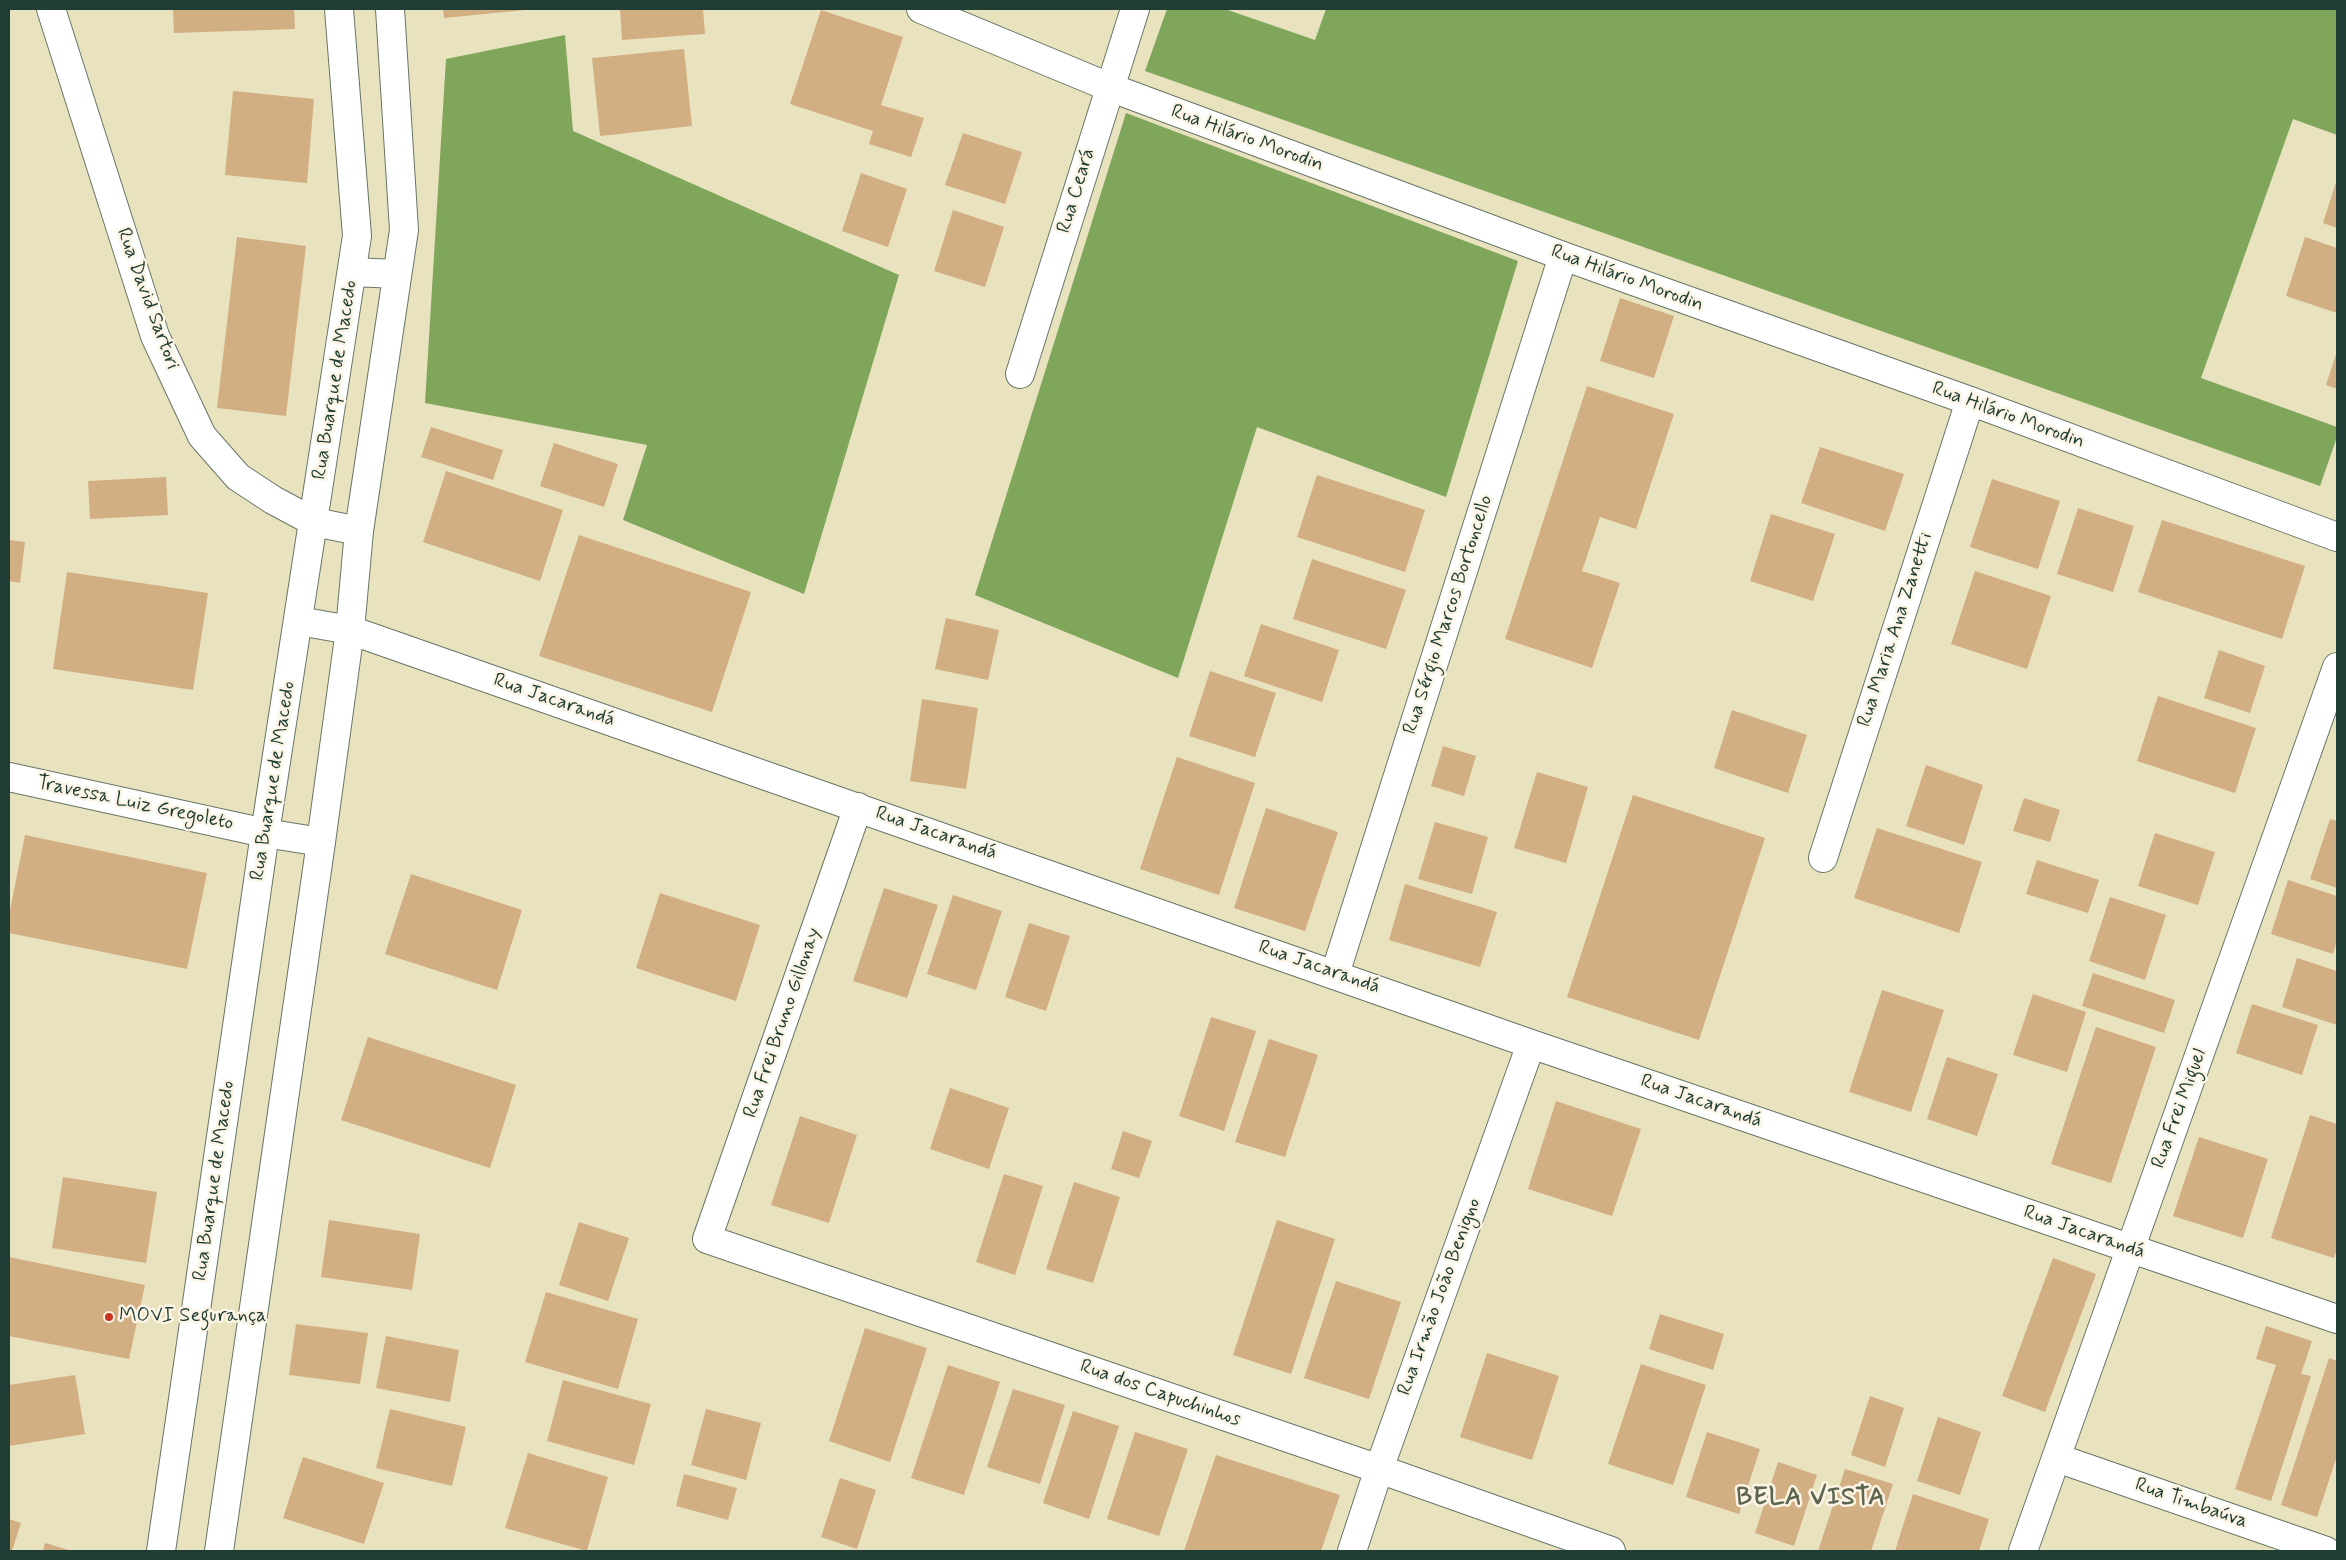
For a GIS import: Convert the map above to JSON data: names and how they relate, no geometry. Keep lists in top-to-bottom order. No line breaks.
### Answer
{"streets":{"street":["Rua Hilário Morodin","Rua Ceará","Rua David Sartori","Rua Buarque de Macedo","Rua Sérgio Marcos Bortoncello","Rua Maria Ana Zanetti","Rua Jacarandá","Travessa Luiz Gregoleto","Rua Frei Bruno Gillonay","Rua Frei Miguel","Rua Irmão João Benigno","Rua dos Capuchinhos","Rua Timbaúva"]},"crossings":[["Rua Hilário Morodin","Rua Ceará"],["Rua Hilário Morodin","Rua Sérgio Marcos Bortoncello"],["Rua Hilário Morodin","Rua Maria Ana Zanetti"],["Rua David Sartori","Rua Buarque de Macedo"],["Rua Buarque de Macedo","Rua Jacarandá"],["Rua Buarque de Macedo","Travessa Luiz Gregoleto"],["Rua Sérgio Marcos Bortoncello","Rua Jacarandá"],["Rua Jacarandá","Rua Frei Bruno Gillonay"],["Rua Jacarandá","Rua Frei Miguel"],["Rua Jacarandá","Rua Irmão João Benigno"],["Rua Frei Bruno Gillonay","Rua dos Capuchinhos"],["Rua Frei Miguel","Rua Timbaúva"],["Rua Irmão João Benigno","Rua dos Capuchinhos"]],"districts":["BELA VISTA"],"places":["MOVI Segurança"]}
